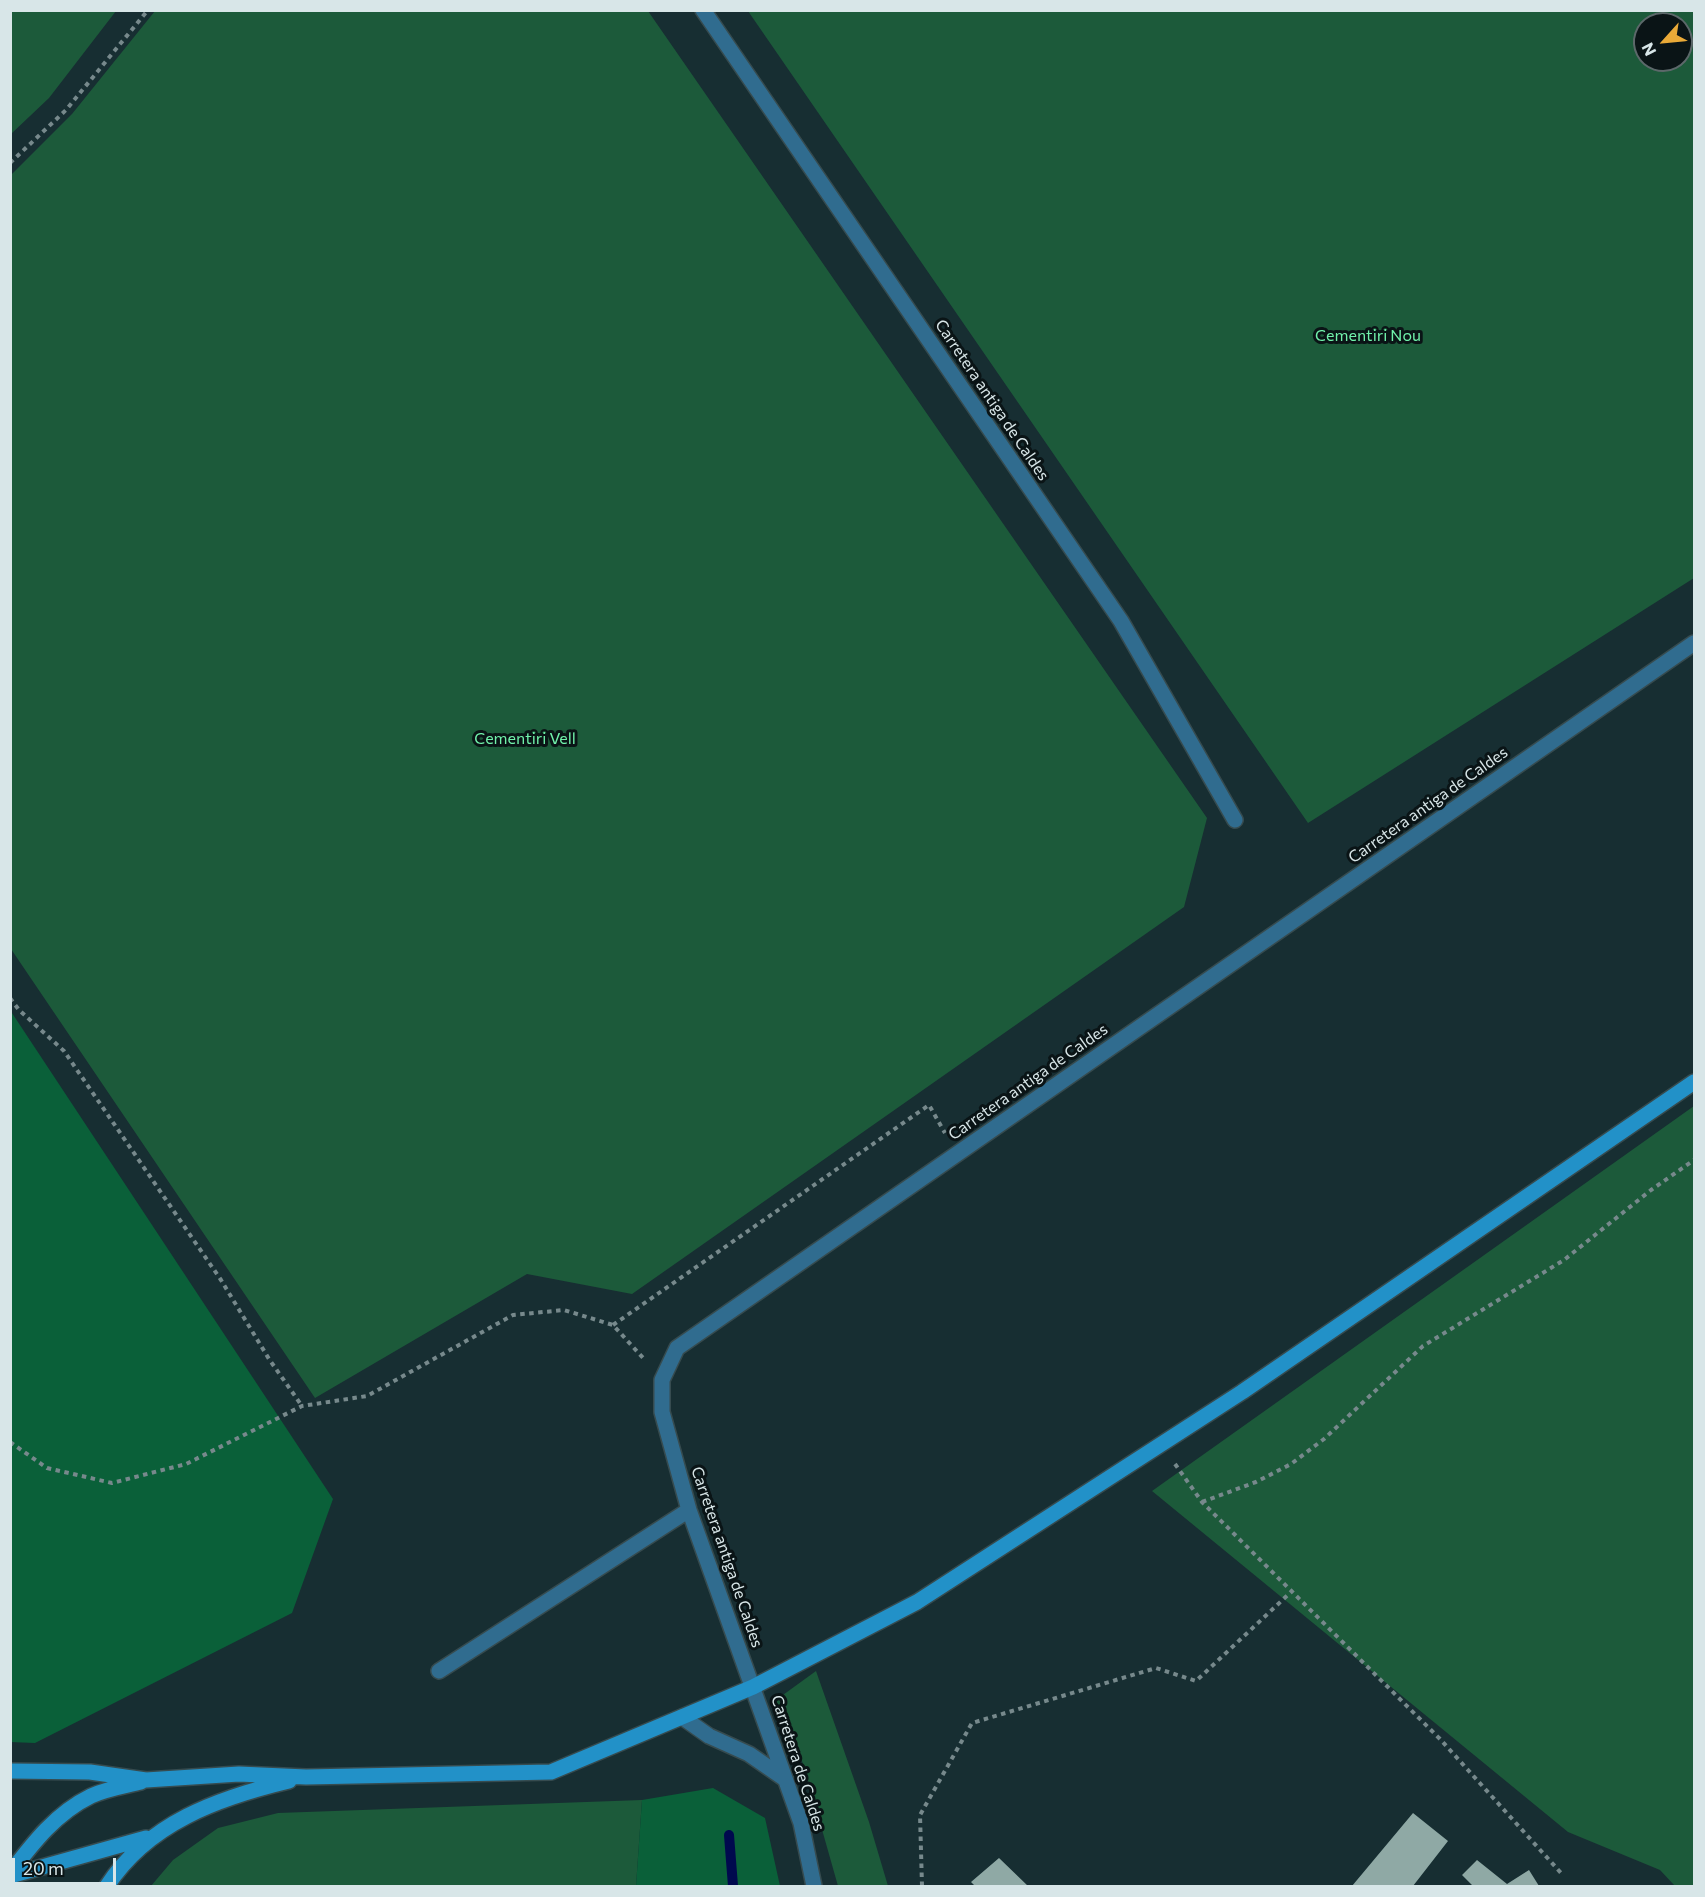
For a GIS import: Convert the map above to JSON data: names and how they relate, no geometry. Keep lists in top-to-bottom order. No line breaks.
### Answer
{"streets":{"street":["Carretera antiga de Caldes","Carretera de Caldes"]},"crossings":[["Carretera antiga de Caldes","Carretera de Caldes"]],"parks":["Cementiri Nou","Cementiri Vell"],"scale_bar":"20 m","north":"bottom left"}
